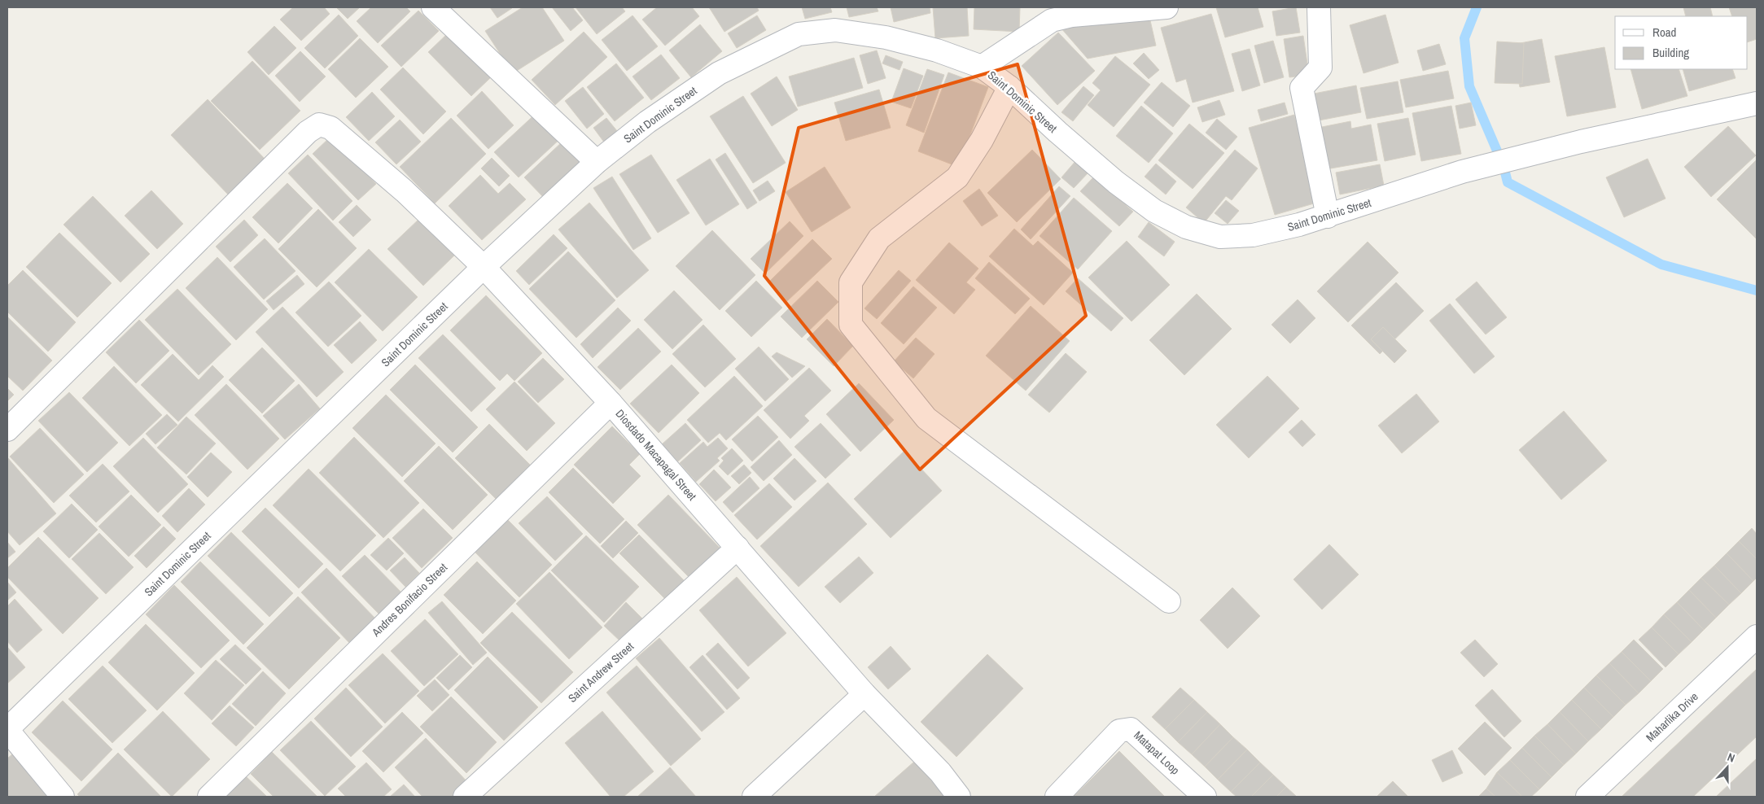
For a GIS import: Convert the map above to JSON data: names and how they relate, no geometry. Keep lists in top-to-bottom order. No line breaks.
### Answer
{"streets":{"street":["Saint Dominic Street","Diosdado Macapagal Street","Andres Bonifacio Street","Saint Andrew Street","Maharlika Drive","Matapat Loop"]},"crossings":[["Saint Dominic Street","Diosdado Macapagal Street"],["Diosdado Macapagal Street","Andres Bonifacio Street"],["Diosdado Macapagal Street","Saint Andrew Street"]],"legend":["Road","Building"],"north":"top"}
